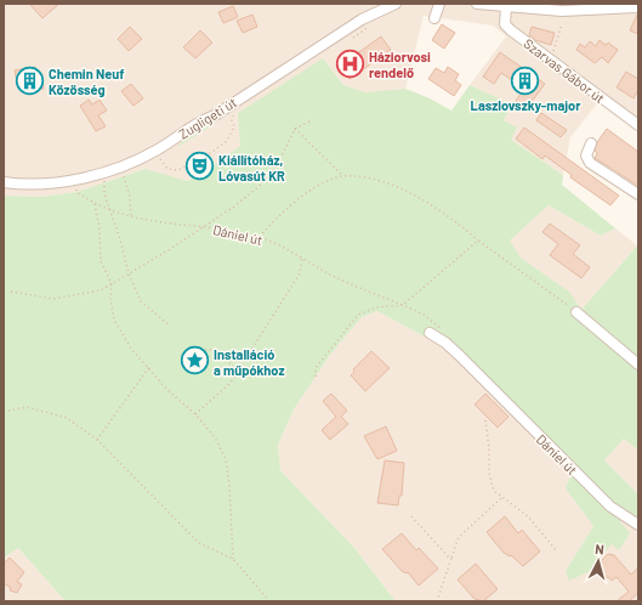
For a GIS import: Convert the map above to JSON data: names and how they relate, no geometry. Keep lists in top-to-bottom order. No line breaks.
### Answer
{"streets":{"street":["Szarvas Gábor út","Zugligeti út","Dániel út"]},"crossings":[["Zugligeti út","Dániel út"]],"places":{"hospital":["Háziorvosi rendelő"],"building":["Chemin Neuf Közösség","Laszlovszky-major"],"theatre":["Kiállítóház, Lóvasút KR"],"place":["Installáció a műpókhoz"]},"north":"top"}
